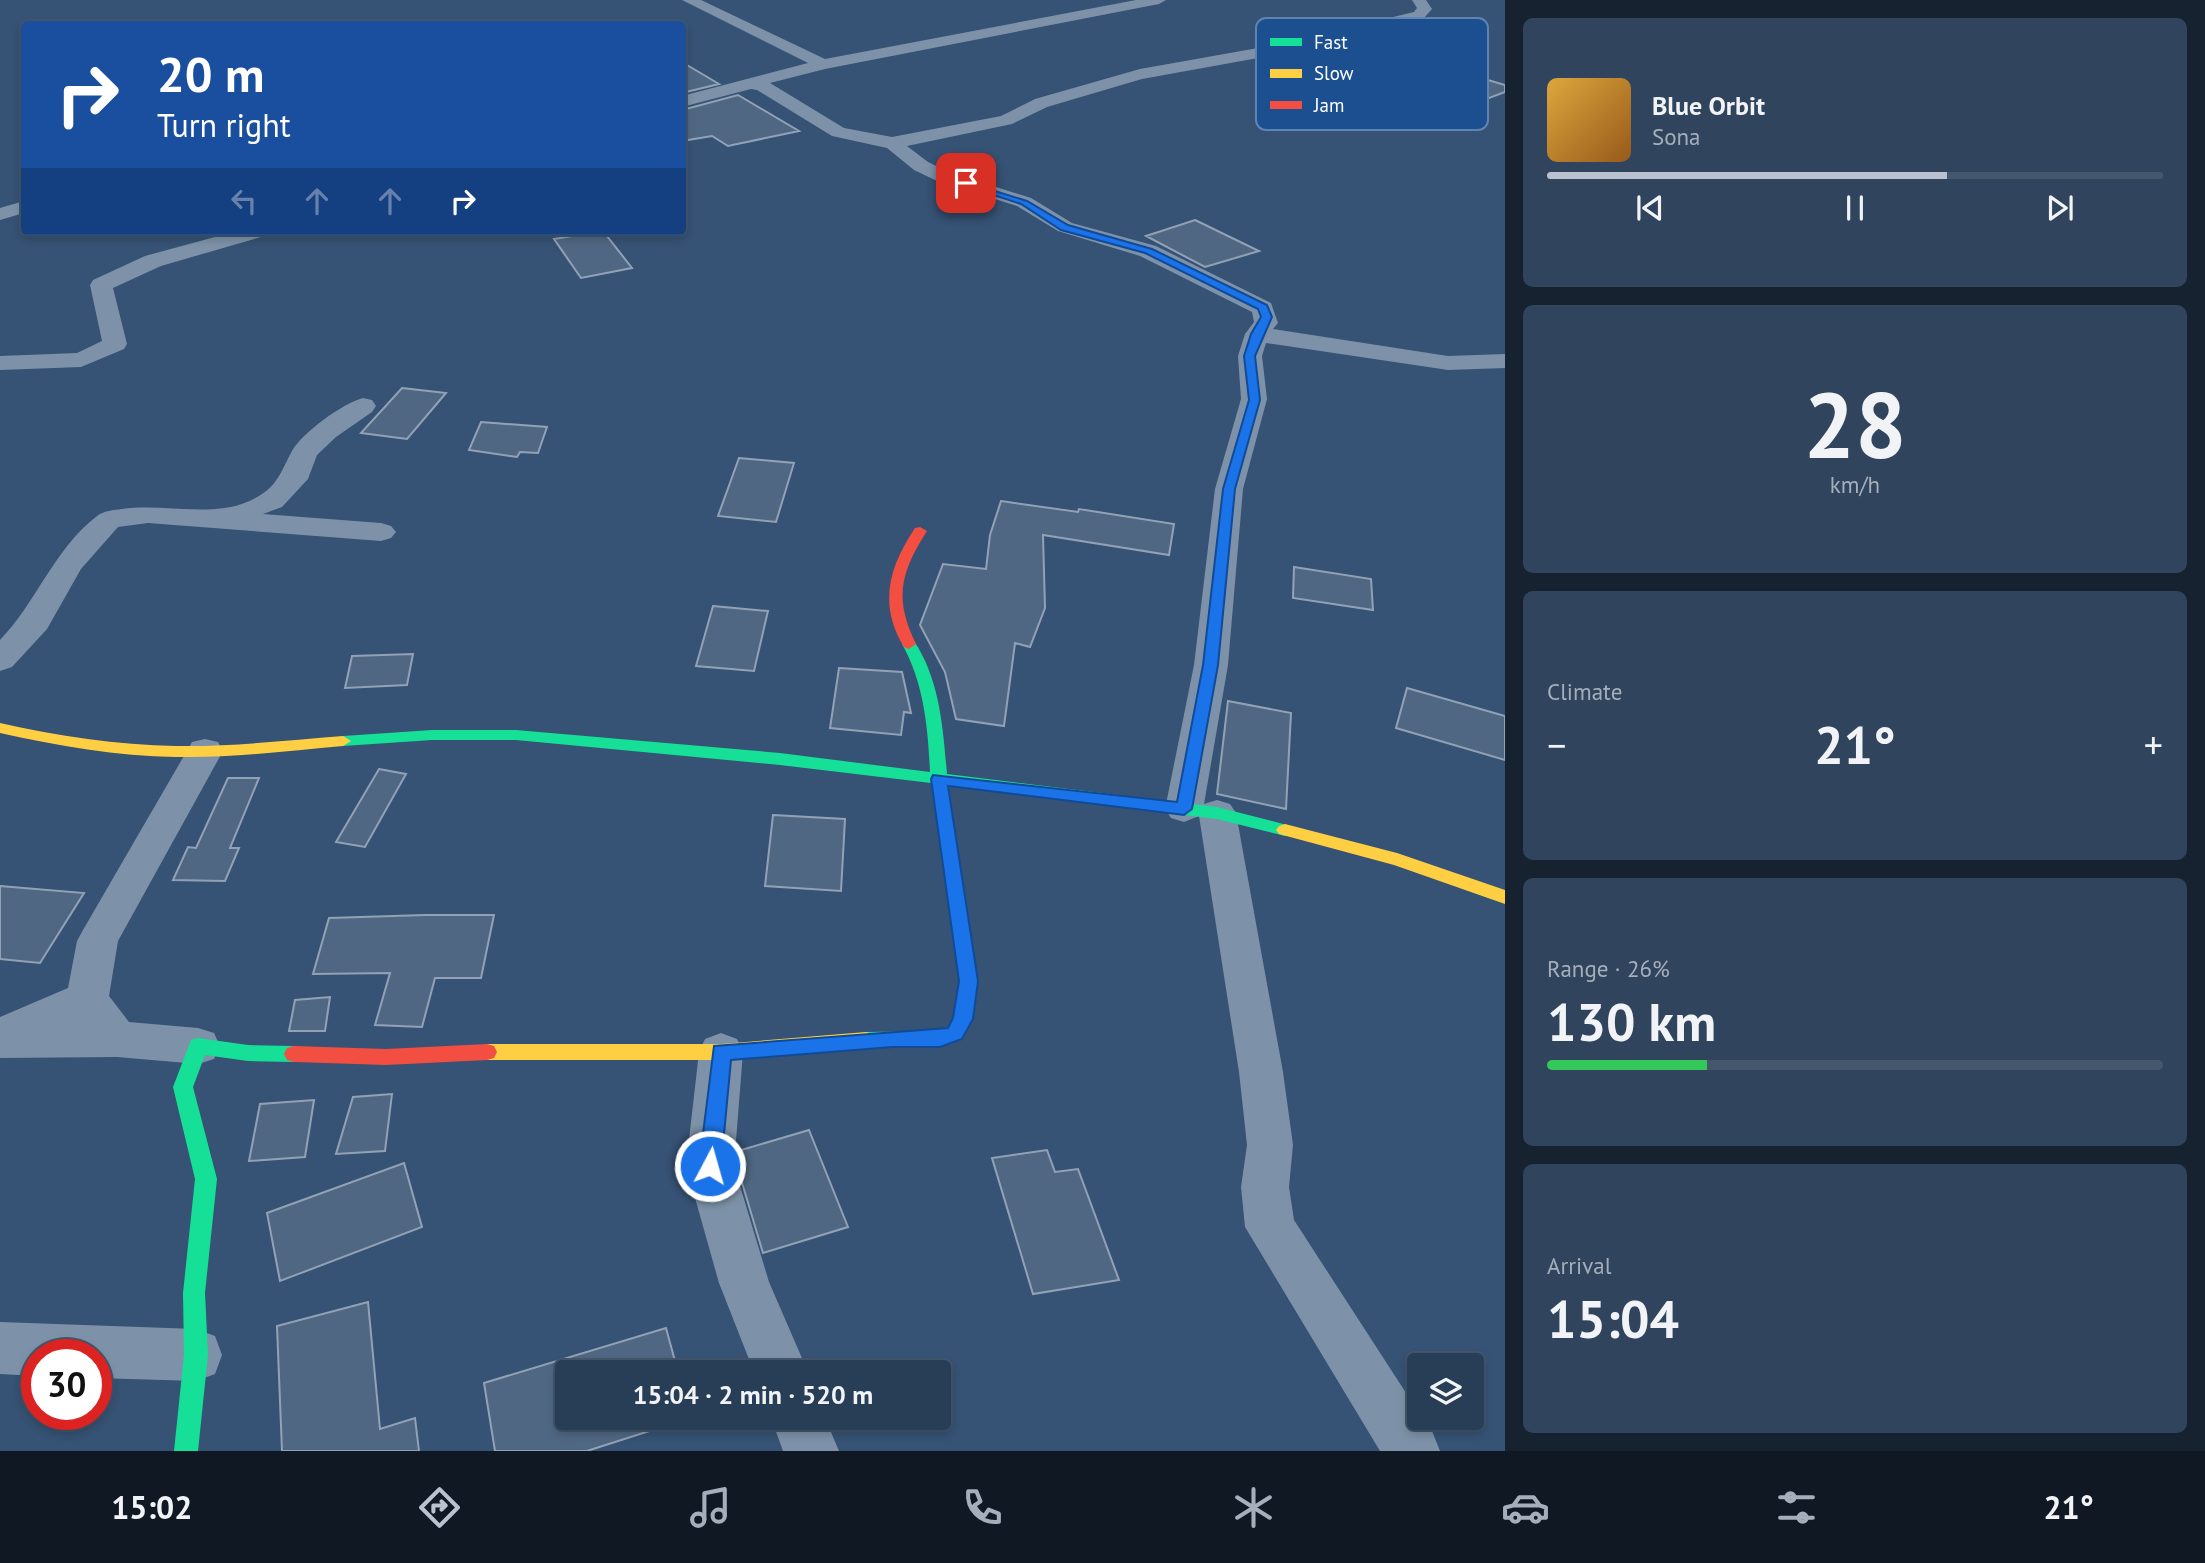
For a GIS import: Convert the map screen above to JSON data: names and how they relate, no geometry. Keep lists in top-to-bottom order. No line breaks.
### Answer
{"legend":["Fast","Slow","Jam"],"page":{"turn":["20 m","Turn right"],"song":["Blue Orbit","Sona"],"tile":[["28","km/h"],"Climate",["Range · 26%","130 km"],["Arrival","15:04"]],"heat":["−","21°","+"],"limit":"30","trip":"15:04 · 2 min · 520 m","tabs":["15:02","21°"]}}
